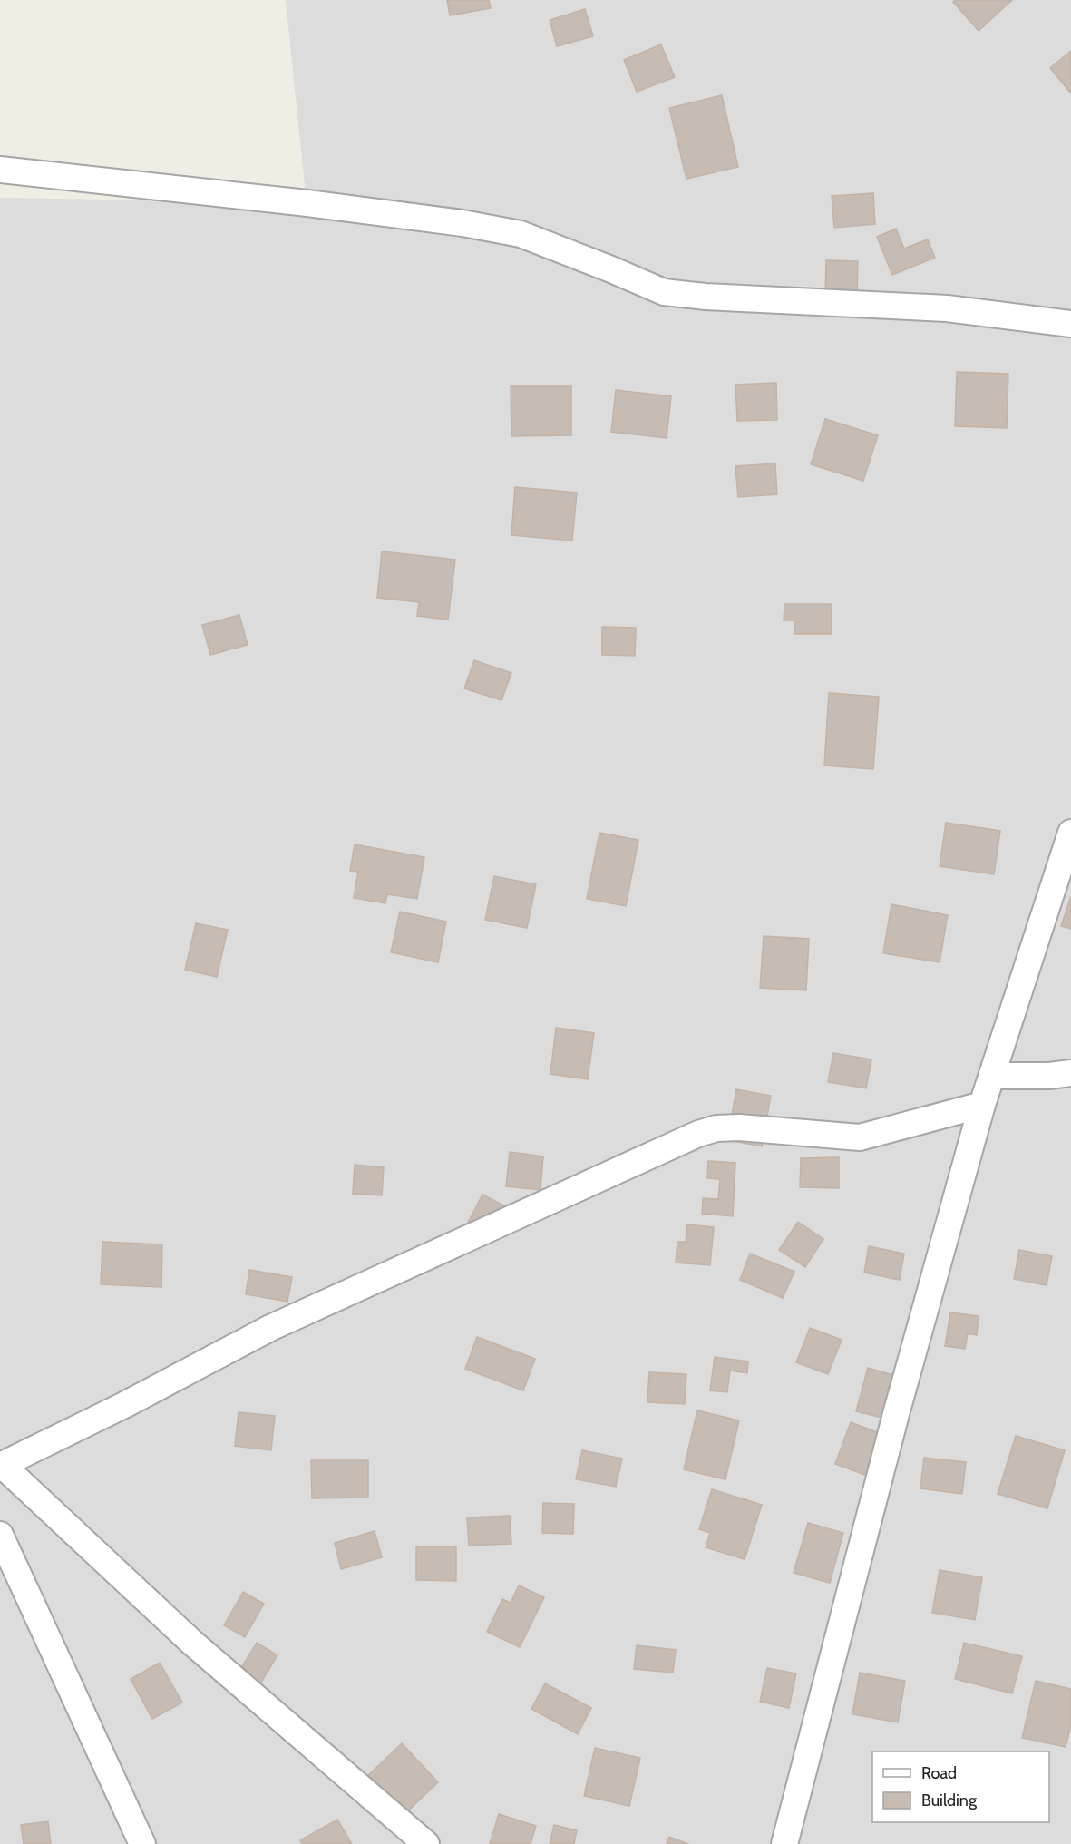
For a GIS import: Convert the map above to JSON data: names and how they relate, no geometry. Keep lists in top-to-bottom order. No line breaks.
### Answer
{"legend":["Road","Building"]}
